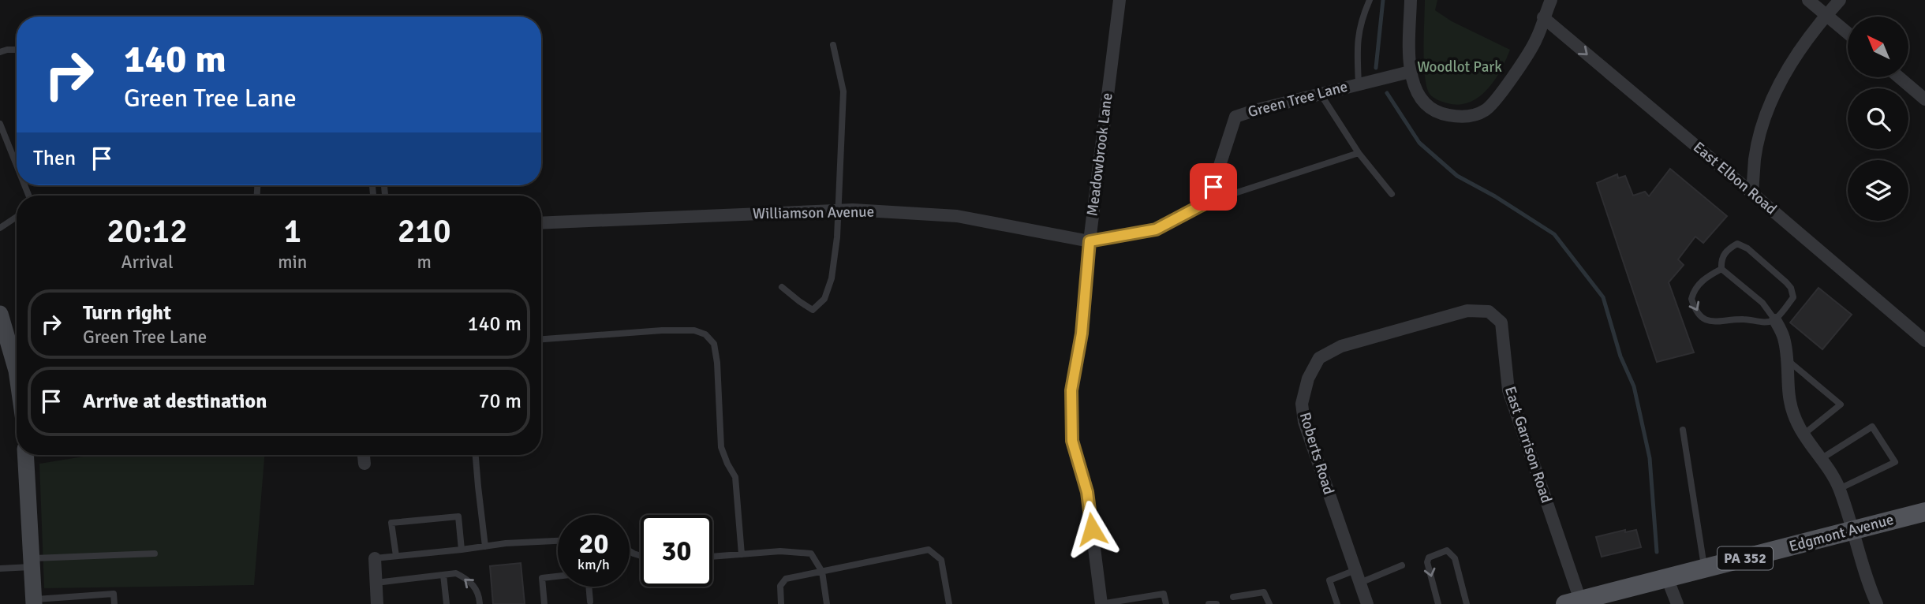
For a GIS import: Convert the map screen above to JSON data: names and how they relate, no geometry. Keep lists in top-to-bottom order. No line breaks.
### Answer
{"streets":{"main road":["Edgmont Avenue","PA 352"],"street":["Green Tree Lane","Meadowbrook Lane","East Elbon Road","Williamson Avenue","East Garrison Road","Roberts Road"]},"crossings":[["Meadowbrook Lane","Williamson Avenue"],["East Garrison Road","Roberts Road"],["East Garrison Road","Edgmont Avenue"]],"one_way":["East Elbon Road"],"parks":["Woodlot Park"],"north":"top left","page":{"turn":["140 m","Green Tree Lane"],"then":"Then","eta":["20:12","Arrival","1","min","210","m"],"list":[{"name":"Turn right","note":"Green Tree Lane","value":"140 m"},{"name":"Arrive at destination","value":"70 m"}],"speed":"20 km/h","limit":"30"}}
